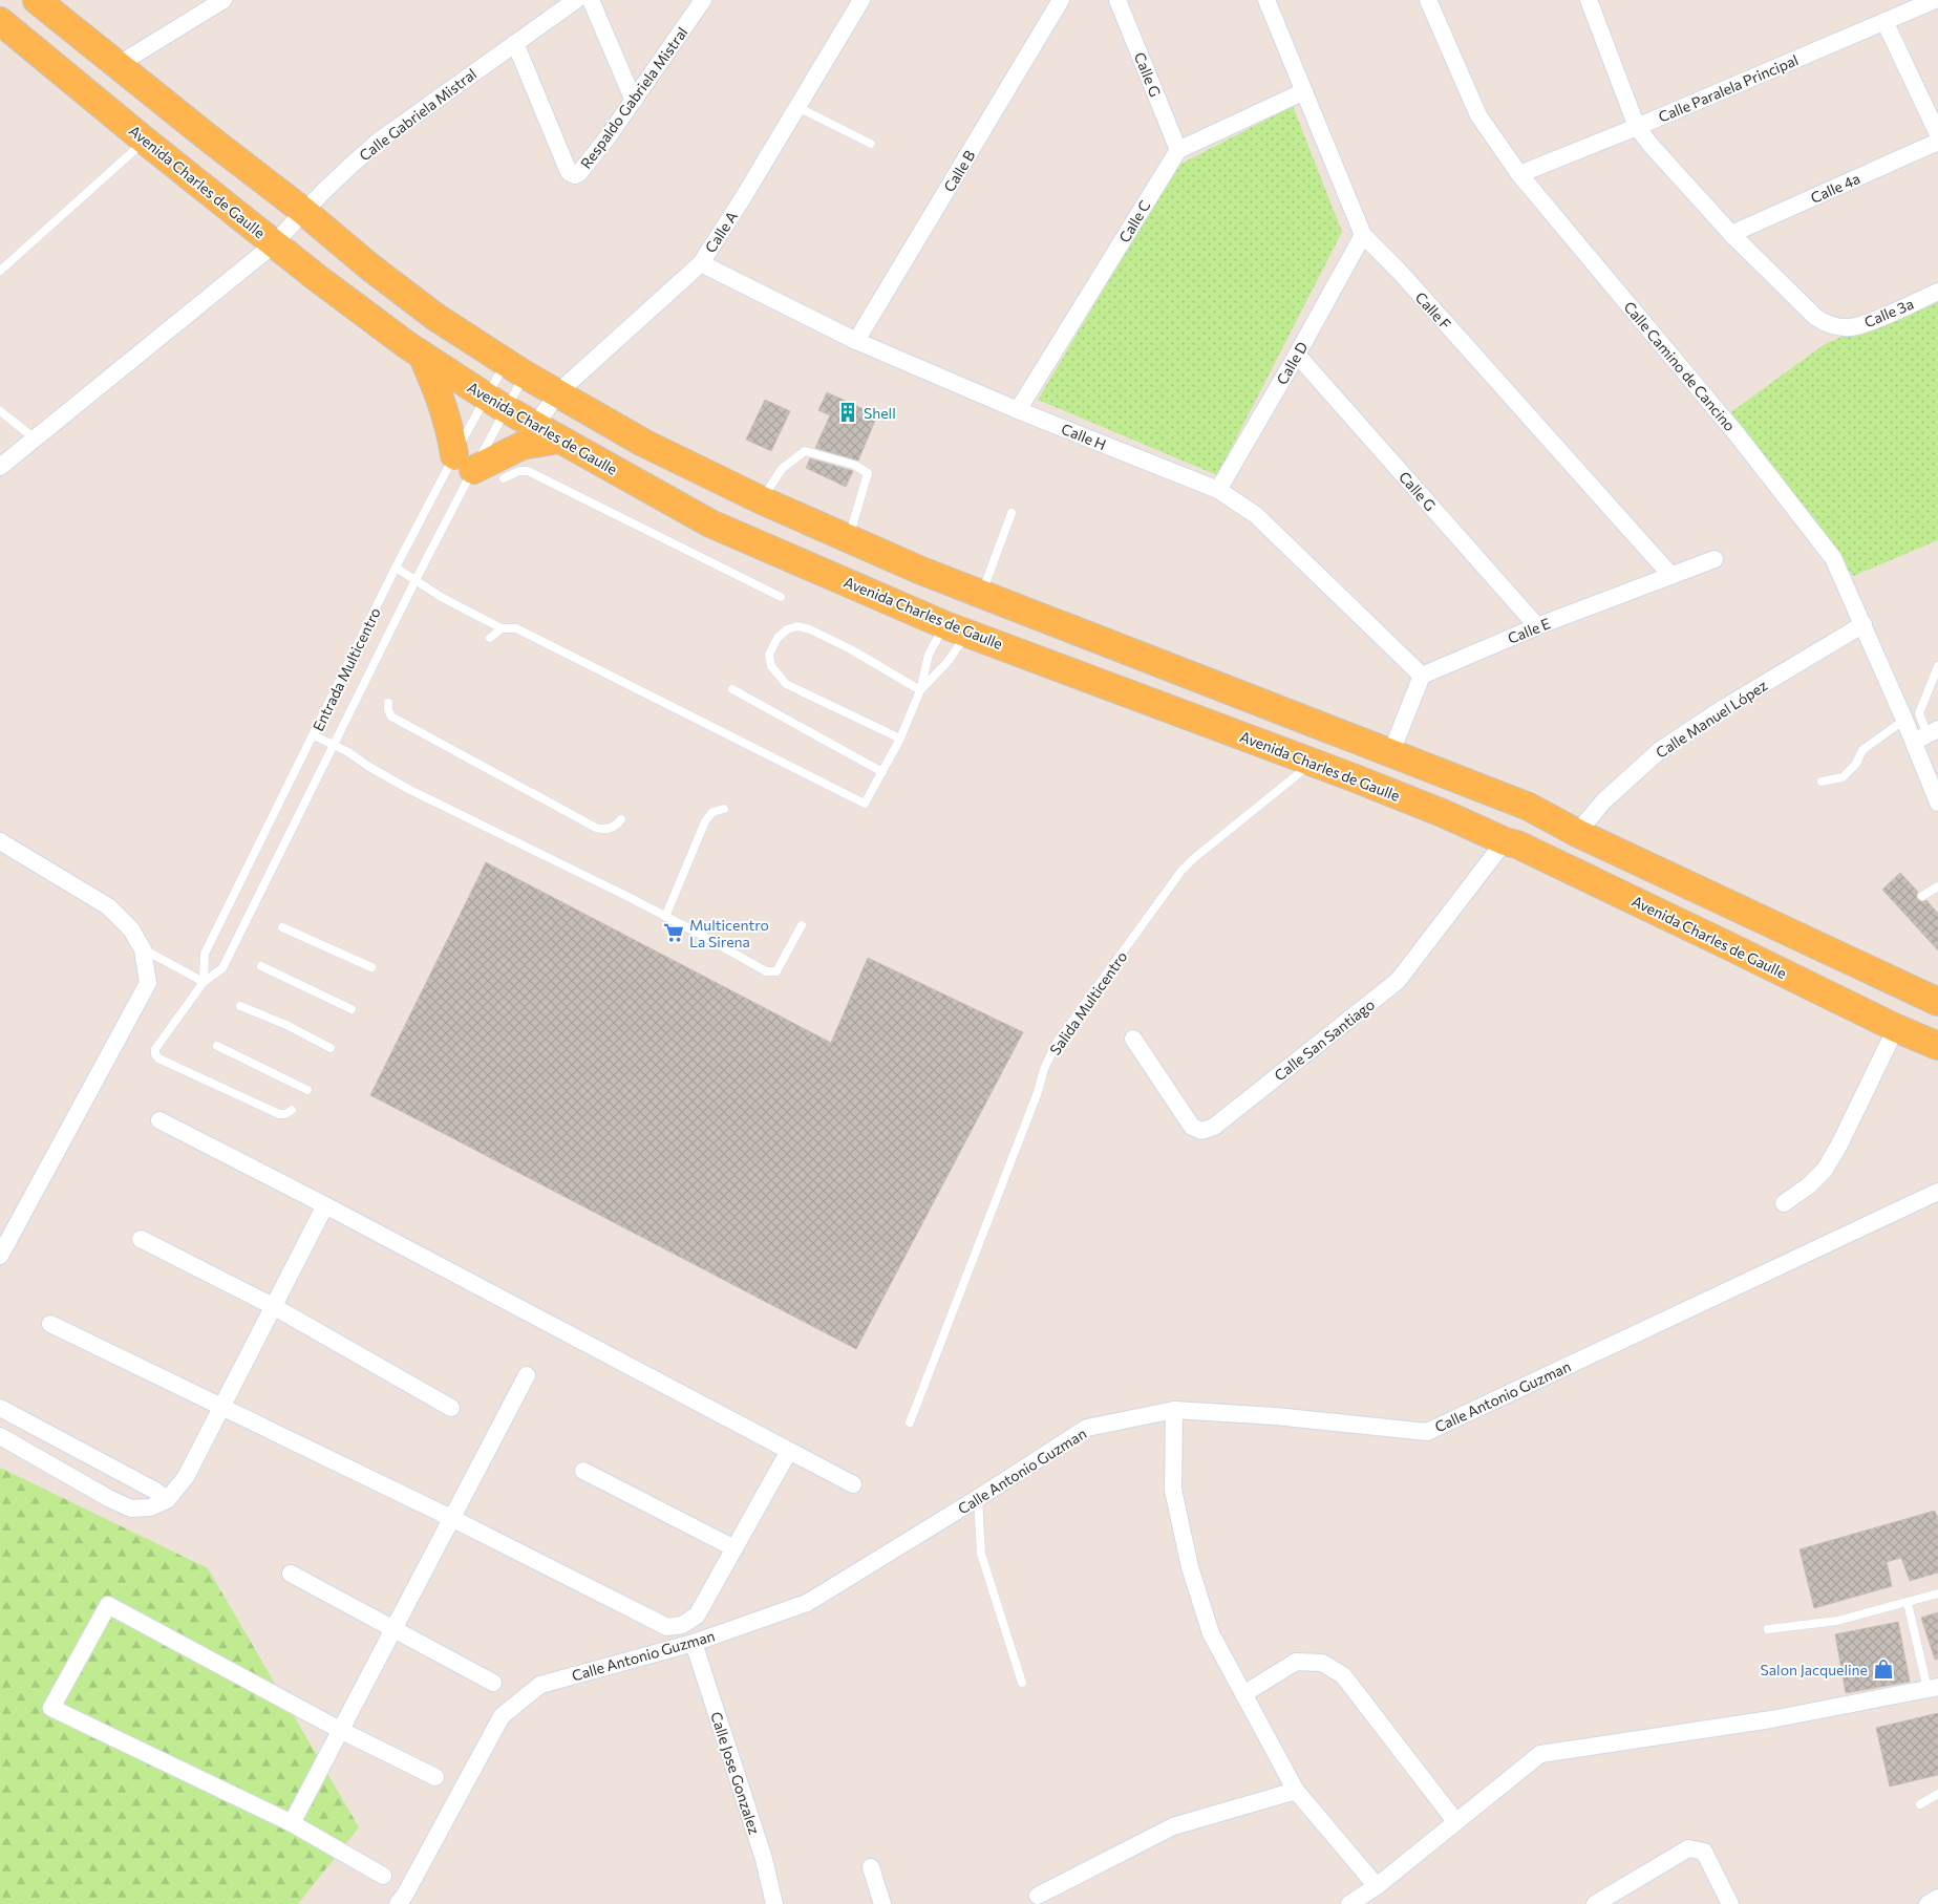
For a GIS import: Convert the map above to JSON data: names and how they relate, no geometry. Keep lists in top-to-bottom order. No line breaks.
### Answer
{"streets":{"main road":["Avenida Charles de Gaulle"],"street":["Calle G","Calle Paralela Principal","Respaldo Gabriela Mistral","Calle Gabriela Mistral","Calle B","Calle 4a","Calle C","Calle A","Calle F","Calle 3a","Calle D","Calle Camino de Cancino","Calle H","Calle E","Calle Manuel López","Calle San Santiago","Calle Antonio Guzman","Calle Jose Gonzalez"],"lane":["Entrada Multicentro","Salida Multicentro"]},"crossings":[["Calle G","Calle C"],["Calle G","Calle D"],["Calle G","Calle E"],["Calle Paralela Principal","Calle Camino de Cancino"],["Respaldo Gabriela Mistral","Calle Gabriela Mistral"],["Calle Gabriela Mistral","Avenida Charles de Gaulle"],["Calle B","Calle H"],["Avenida Charles de Gaulle","Calle A"],["Avenida Charles de Gaulle","Entrada Multicentro"],["Avenida Charles de Gaulle","Salida Multicentro"],["Avenida Charles de Gaulle","Calle San Santiago"],["Calle 4a","Calle 3a"],["Calle C","Calle H"],["Calle A","Calle H"],["Calle F","Calle D"],["Calle F","Calle E"],["Calle D","Calle H"],["Calle Camino de Cancino","Calle Manuel López"],["Calle H","Calle E"],["Calle Antonio Guzman","Calle Jose Gonzalez"]],"places":{"building":["Shell"],"supermarket":["Multicentro La Sirena"],"shop":["Salon Jacqueline"]}}
